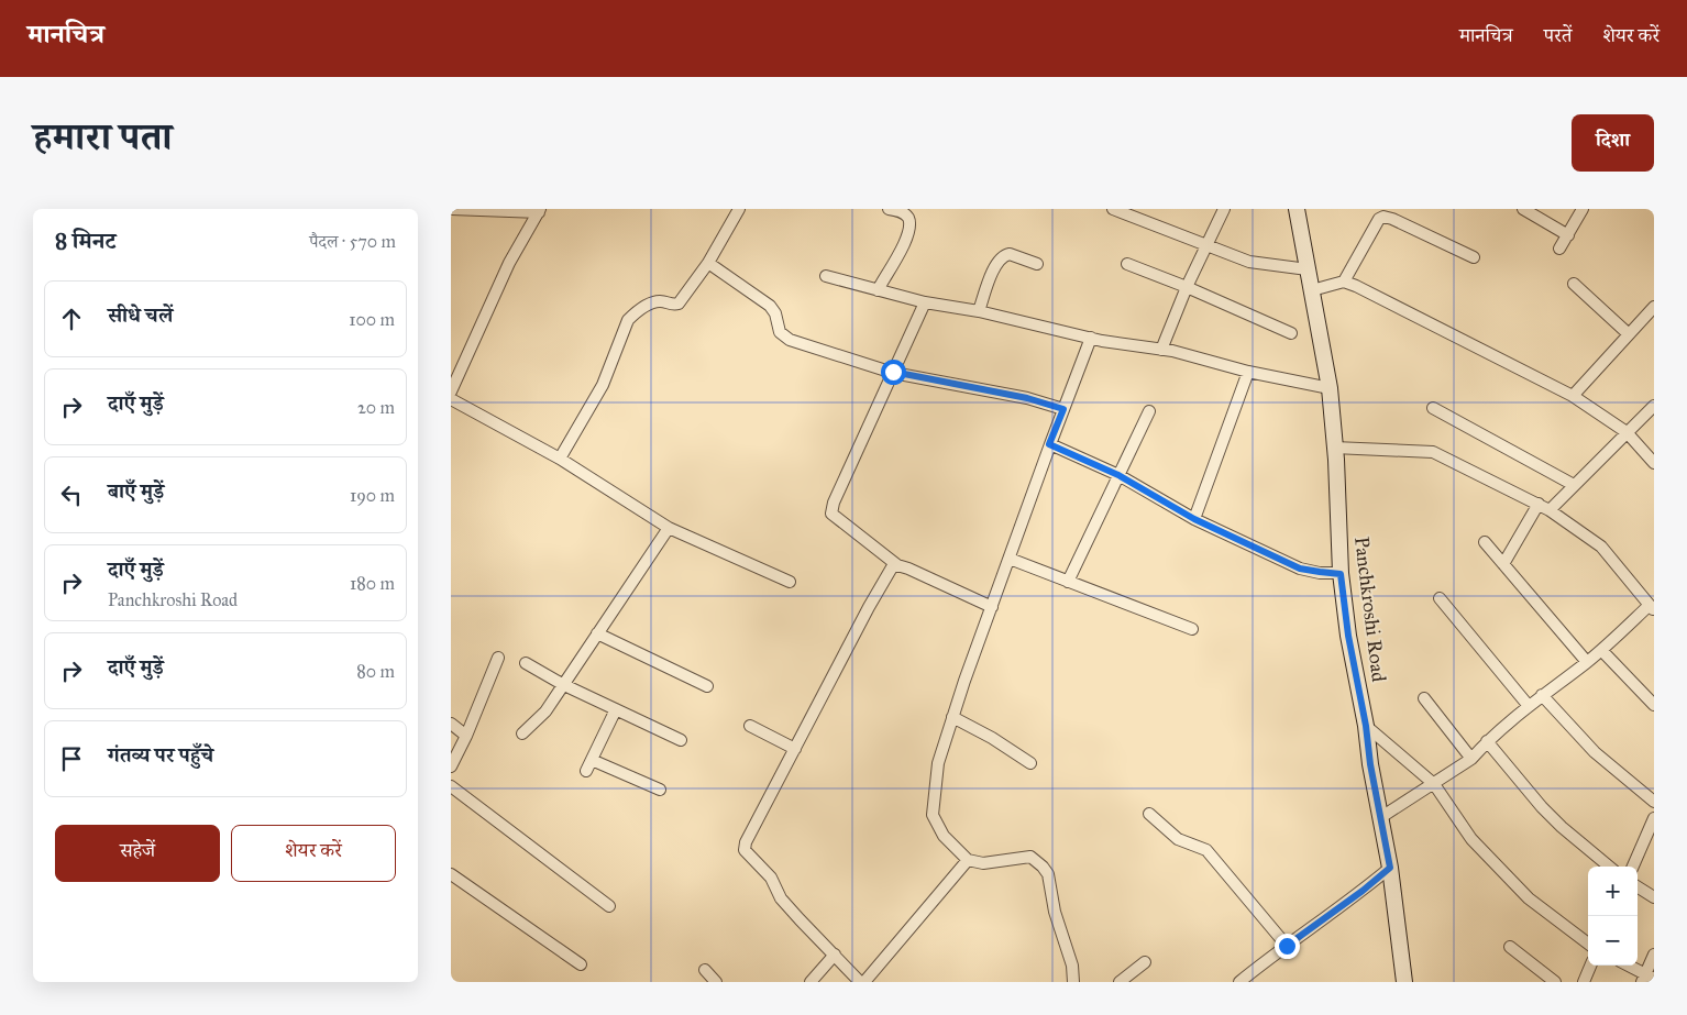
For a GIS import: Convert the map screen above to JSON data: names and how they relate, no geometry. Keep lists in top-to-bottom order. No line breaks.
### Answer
{"streets":{"street":["Panchkroshi Road"]},"page":{"header":"मानचित्र","nav":["मानचित्र","परतें","शेयर करें"],"title":"हमारा पता","buttons":["दिशा",["सहेजें","शेयर करें"]],"heading":["8 मिनट","पैदल · 570 m"],"list":[["सीधे चलें","100 m"],["दाएँ मुड़ें","20 m"],["बाएँ मुड़ें","190 m"],["दाएँ मुड़ें","Panchkroshi Road","180 m"],["दाएँ मुड़ें","80 m"],"गंतव्य पर पहुँचे"],"map_buttons":["+","−"]}}
